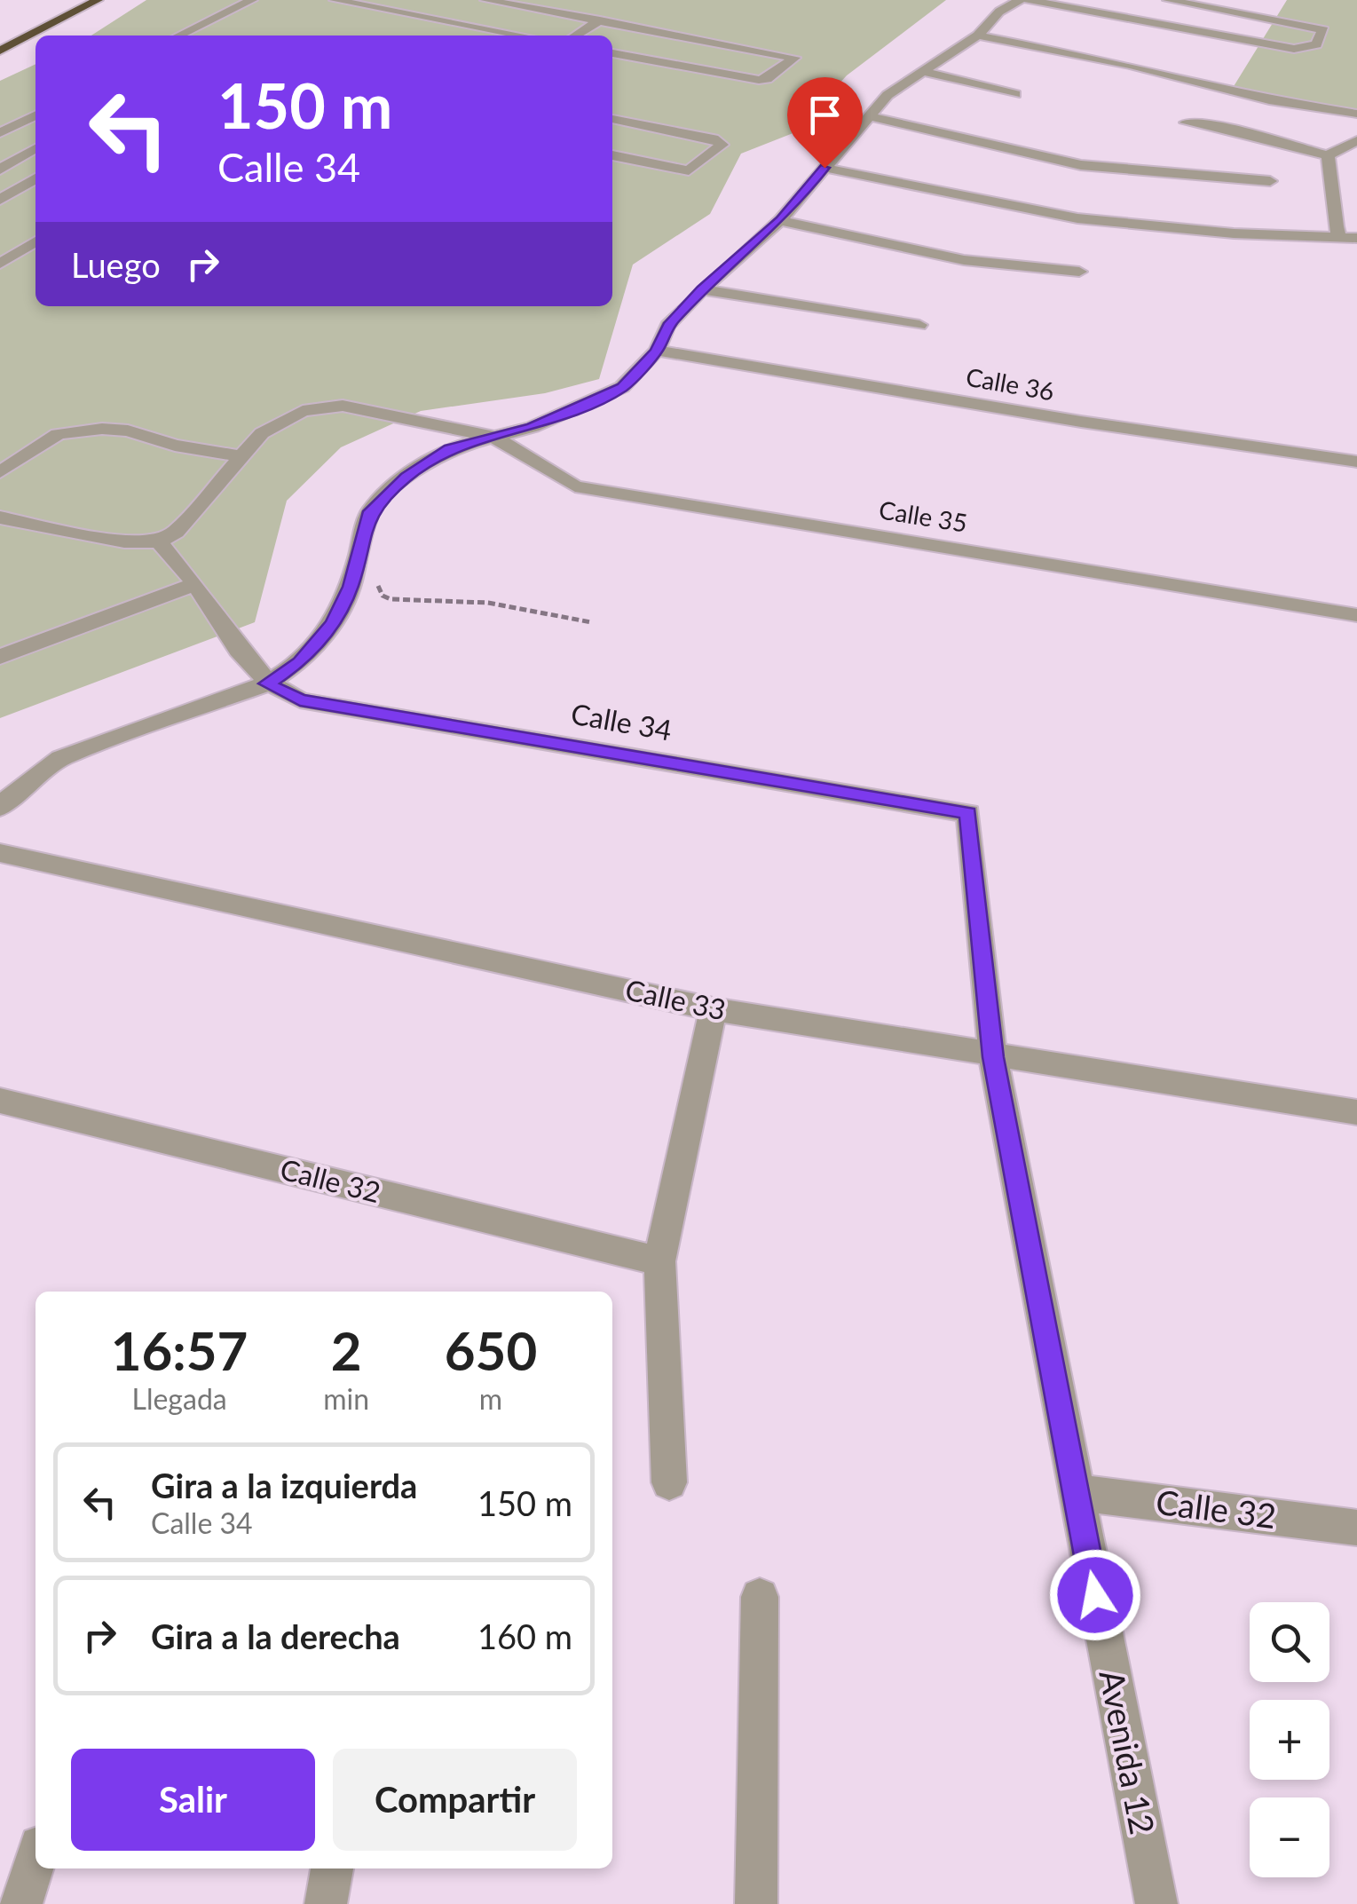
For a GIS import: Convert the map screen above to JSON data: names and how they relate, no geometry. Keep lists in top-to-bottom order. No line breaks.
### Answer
{"streets":{"street":["Calle 36","Calle 35","Calle 34","Calle 33","Calle 32","Avenida 12"]},"crossings":[["Calle 34","Avenida 12"],["Calle 33","Avenida 12"],["Calle 32","Avenida 12"]],"page":{"turn":["150 m","Calle 34"],"then":"Luego","eta":["16:57","Llegada","2","min","650","m"],"list":[{"name":"Gira a la izquierda","note":"Calle 34","value":"150 m"},{"name":"Gira a la derecha","value":"160 m"}],"map_buttons":["+","−"],"buttons":["Salir","Compartir"]}}
